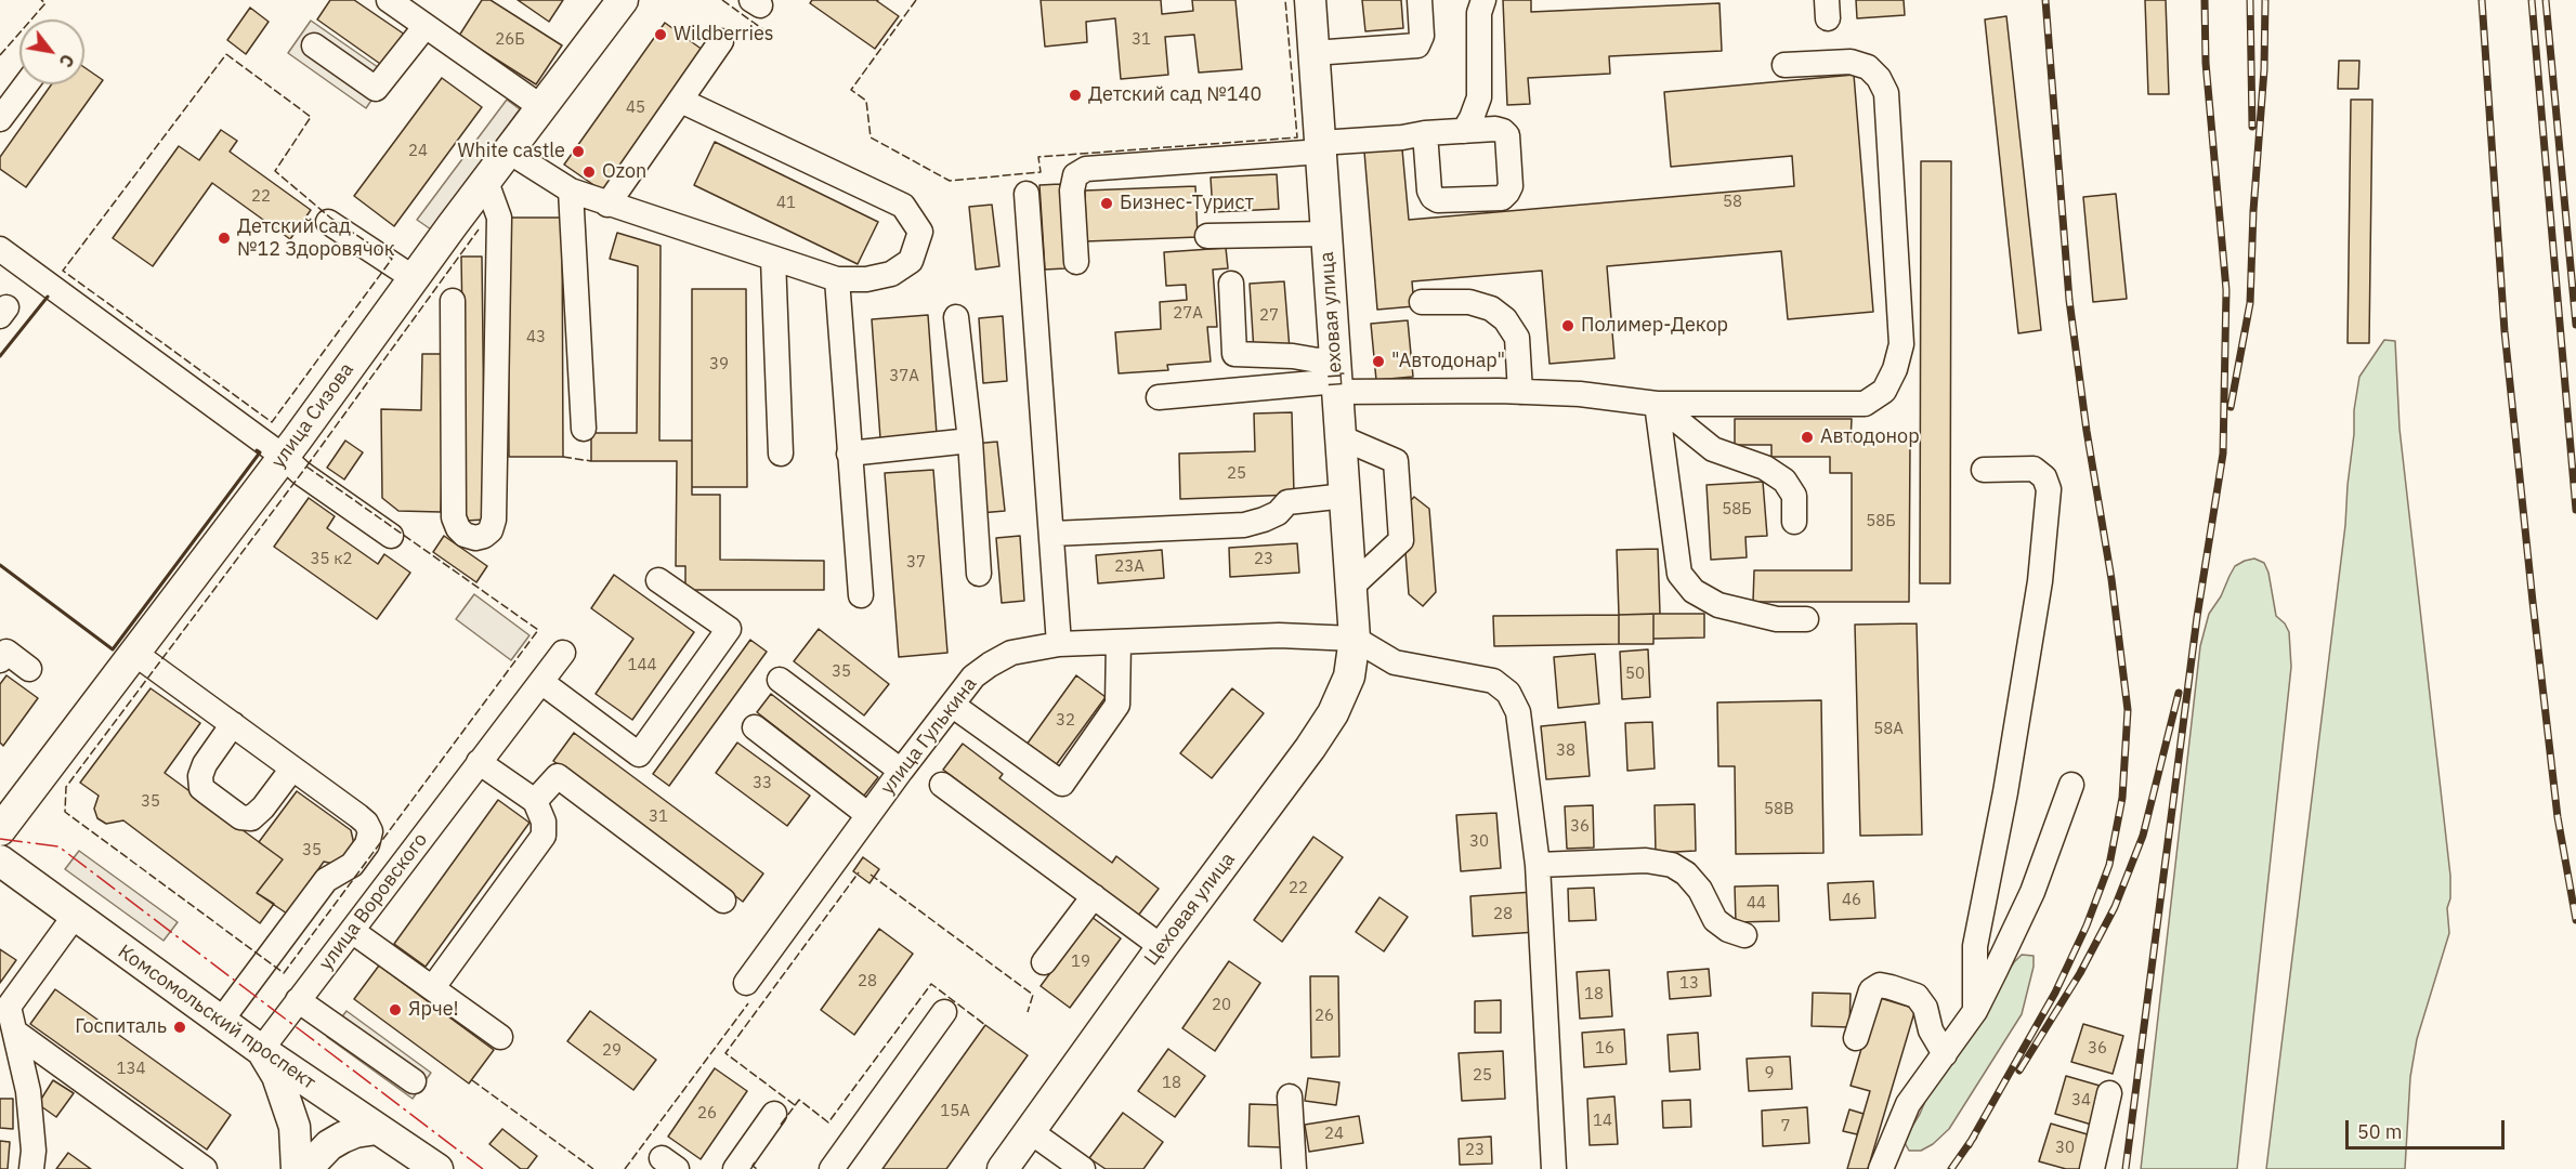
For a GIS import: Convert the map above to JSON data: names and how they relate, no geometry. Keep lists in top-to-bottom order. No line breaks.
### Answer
{"streets":{"main road":["Цеховая улица","улица Сизова","Комсомольский проспект"],"street":["улица Гулькина","улица Воровского"]},"crossings":[["Цеховая улица","улица Гулькина"],["улица Воровского","Комсомольский проспект"]],"places":["Wildberries","Детский сад №140","White castle","Ozon","Бизнес-Турист","Детский сад №12 Здоровячок","Полимер-Декор","\"Автодонар\"","Автодонор","Ярче!","Госпиталь"],"house_numbers":["26Б","31","45","24","22","58","41","27А","27","43","39","37А","25","58Б","58Б","35 к2","23","37","23А","144","35","50","32","58А","38","33","35","58В","31","36","30","35","22","46","44","28","19","28","13","18","20","26","16","36","29","134","9","25","18","34","15А","26","14","7","24","30","23"],"scale_bar":"50 m","north":"bottom right"}
